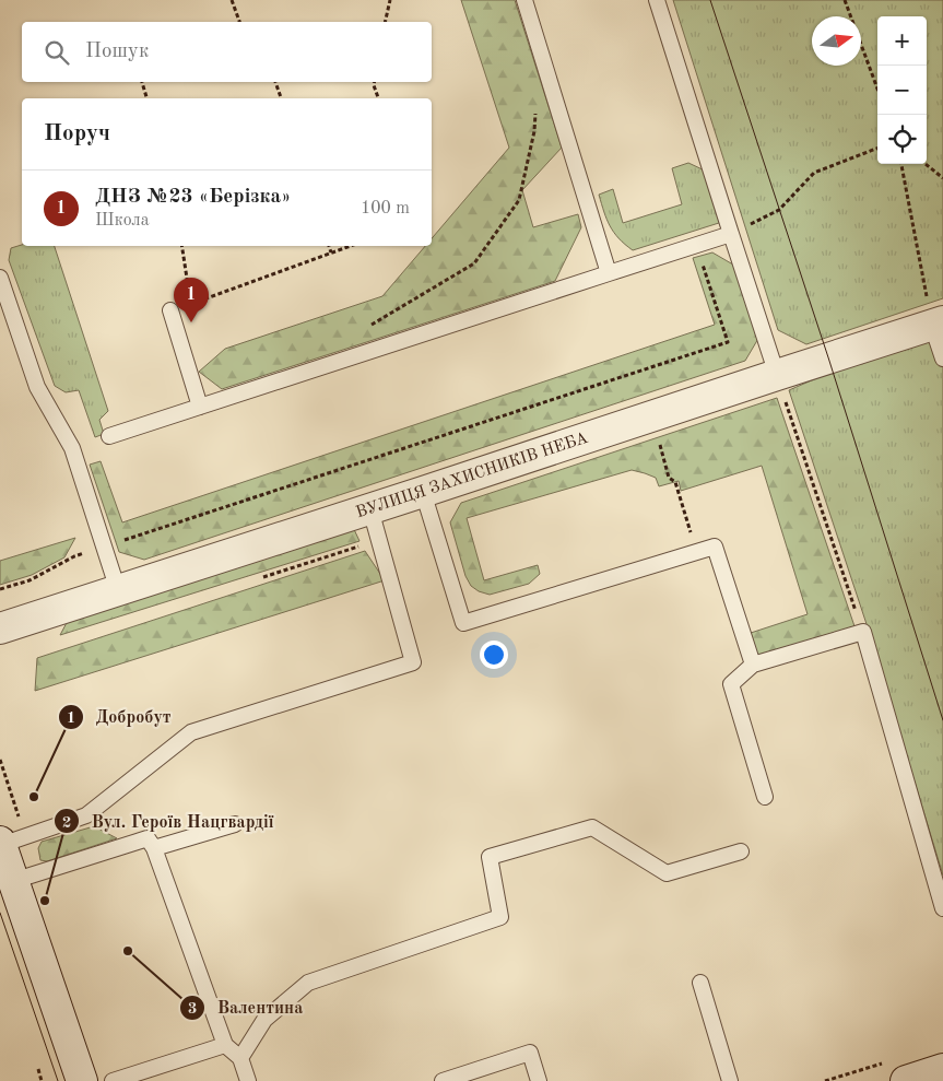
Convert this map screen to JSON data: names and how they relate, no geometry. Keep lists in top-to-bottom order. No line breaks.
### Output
{"streets":{"street":["ВУЛИЦЯ ЗАХИСНИКІВ НЕБА"]},"places":["Добробут","Вул. Героїв Нацгвардії","Валентина"],"north":"right","page":{"map_buttons":["+","−"],"search":"Пошук","heading":"Поруч","list":[{"mark":"1","name":"ДНЗ №23 «Берізка»","note":"Школа","value":"100 m"}],"pins":"1"}}
